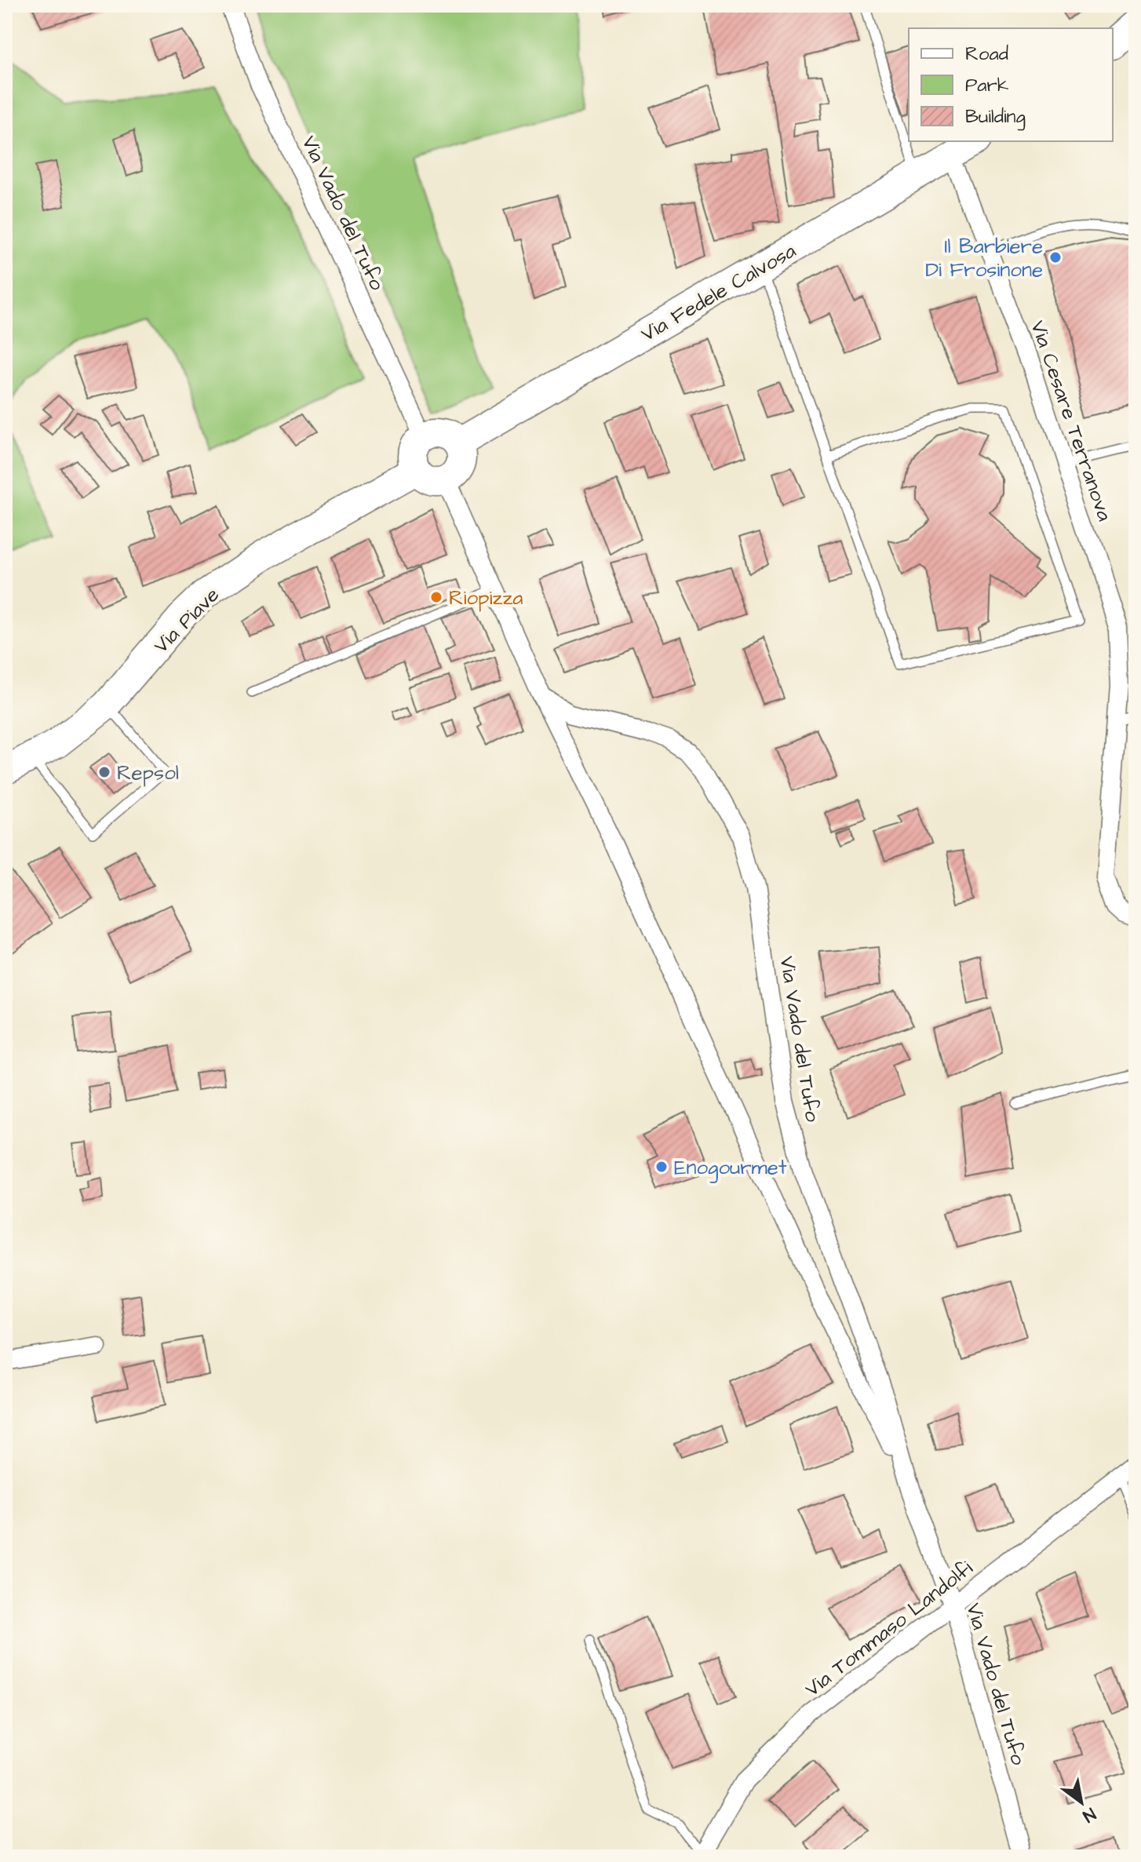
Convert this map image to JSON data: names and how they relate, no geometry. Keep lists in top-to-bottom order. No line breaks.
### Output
{"streets":{"main road":["Via Fedele Calvosa","Via Piave"],"street":["Via Vado del Tufo","Via Cesare Terranova","Via Tommaso Landolfi"]},"crossings":[["Via Vado del Tufo","Via Fedele Calvosa"],["Via Vado del Tufo","Via Piave"],["Via Vado del Tufo","Via Tommaso Landolfi"],["Via Fedele Calvosa","Via Cesare Terranova"],["Via Fedele Calvosa","Via Piave"]],"places":["Il Barbiere Di Frosinone","Riopizza","Repsol","Enogourmet"],"legend":["Road","Park","Building"],"north":"bottom right"}
